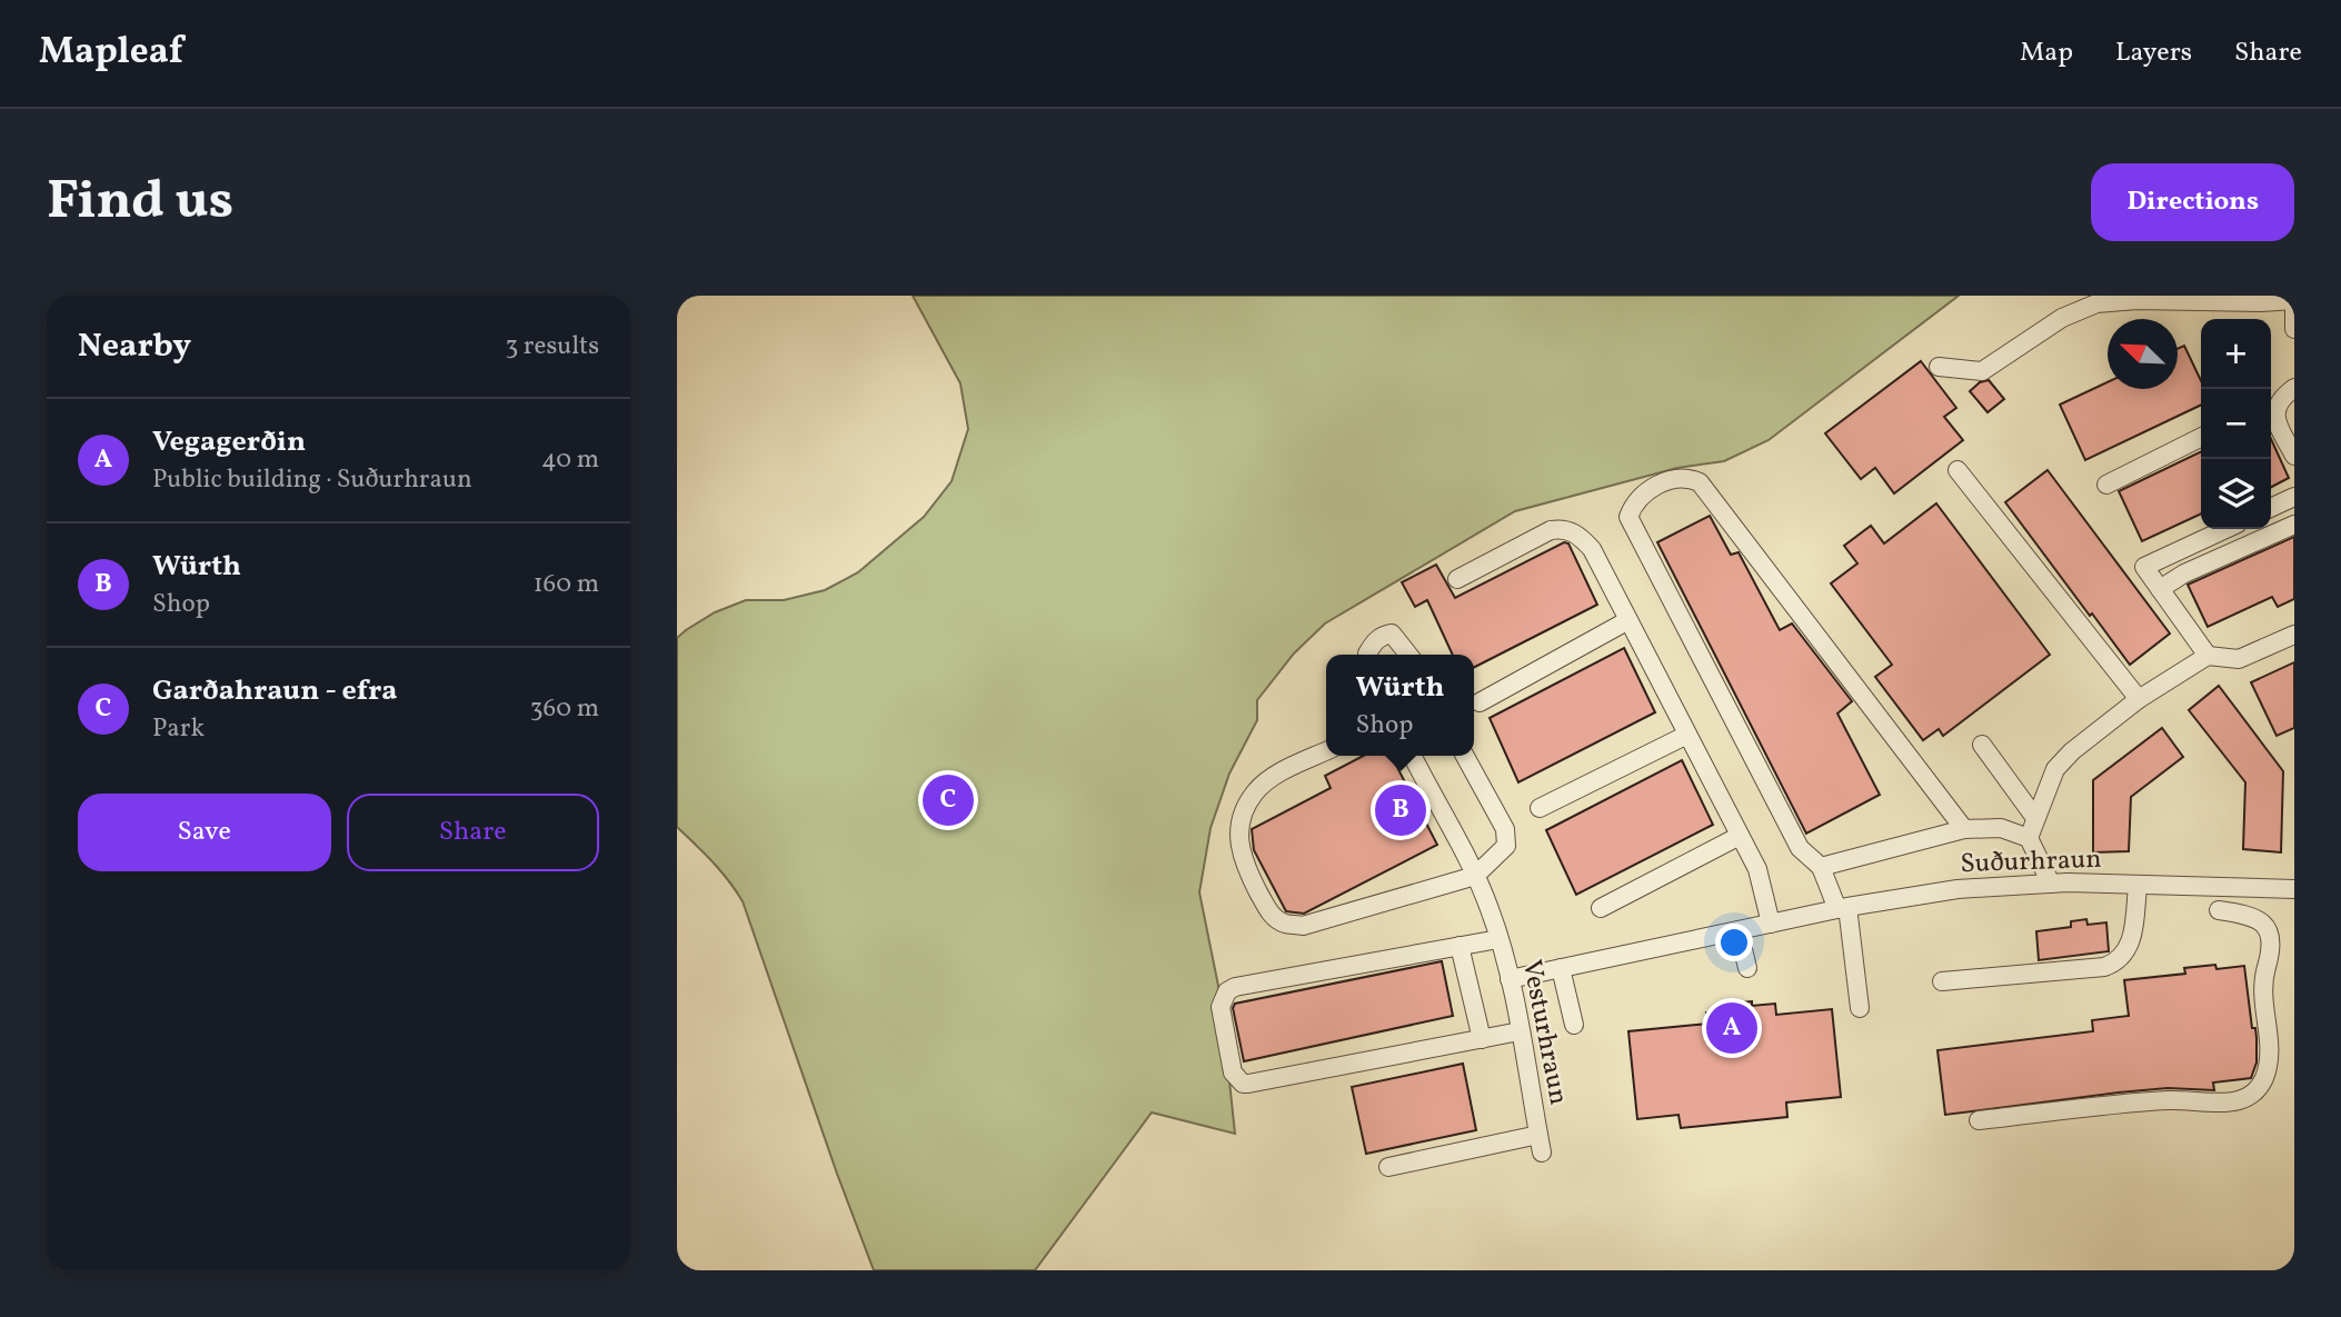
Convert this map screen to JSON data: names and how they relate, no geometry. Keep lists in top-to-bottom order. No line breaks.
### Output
{"streets":{"street":["Suðurhraun","Vesturhraun"]},"crossings":[["Suðurhraun","Vesturhraun"]],"north":"top left","page":{"header":"Mapleaf","nav":["Map","Layers","Share"],"buttons":["Directions",["Save","Share"]],"title":"Find us","heading":["Nearby","3 results"],"map_buttons":["+","−"],"list":[{"mark":"A","name":"Vegagerðin","note":"Public building · Suðurhraun","value":"40 m"},{"mark":"B","name":"Würth","note":"Shop","value":"160 m"},{"mark":"C","name":"Garðahraun - efra","note":"Park","value":"360 m"}],"popup":["Würth","Shop"],"pins":["C","B","A"]}}
